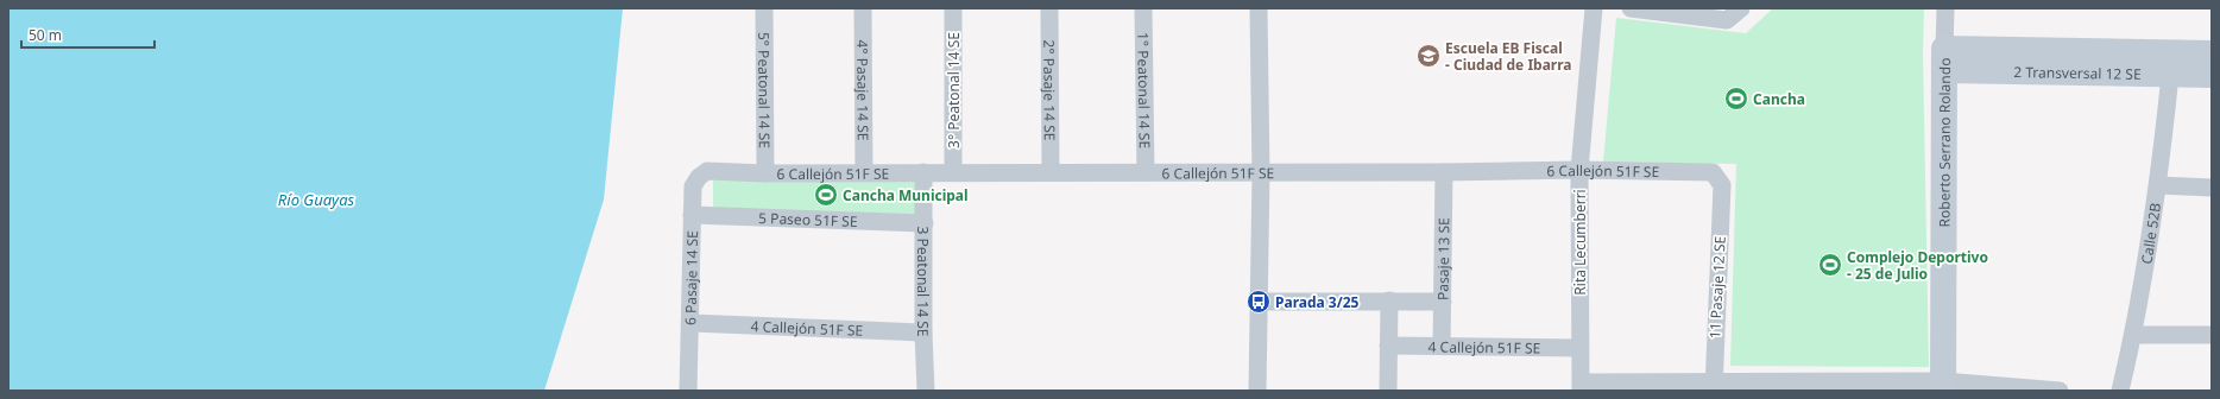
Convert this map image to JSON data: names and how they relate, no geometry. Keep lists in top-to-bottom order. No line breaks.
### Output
{"streets":{"street":["2 Transversal 12 SE","5° Peatonal 14 SE","4° Pasaje 14 SE","3° Peatonal 14 SE","2° Pasaje 14 SE","1° Peatonal 14 SE","Roberto Serrano Rolando","6 Callejón 51F SE","5 Paseo 51F SE","Calle 52B","Rita Lecumberri","Pasaje 13 SE","6 Pasaje 14 SE","3 Peatonal 14 SE","11 Pasaje 12 SE","4 Callejón 51F SE"]},"crossings":[["2 Transversal 12 SE","Roberto Serrano Rolando"],["2 Transversal 12 SE","Calle 52B"],["5° Peatonal 14 SE","6 Callejón 51F SE"],["4° Pasaje 14 SE","6 Callejón 51F SE"],["3° Peatonal 14 SE","6 Callejón 51F SE"],["2° Pasaje 14 SE","6 Callejón 51F SE"],["1° Peatonal 14 SE","6 Callejón 51F SE"],["6 Callejón 51F SE","Rita Lecumberri"],["6 Callejón 51F SE","Pasaje 13 SE"],["6 Callejón 51F SE","6 Pasaje 14 SE"],["6 Callejón 51F SE","3 Peatonal 14 SE"],["6 Callejón 51F SE","11 Pasaje 12 SE"],["5 Paseo 51F SE","6 Pasaje 14 SE"],["5 Paseo 51F SE","3 Peatonal 14 SE"],["Rita Lecumberri","4 Callejón 51F SE"],["Pasaje 13 SE","4 Callejón 51F SE"],["6 Pasaje 14 SE","4 Callejón 51F SE"],["3 Peatonal 14 SE","4 Callejón 51F SE"]],"water":["Río Guayas"],"places":{"school or university":["Escuela EB Fiscal - Ciudad de Ibarra"],"sports":["Cancha","Cancha Municipal","Complejo Deportivo - 25 de Julio"],"bus stop":["Parada 3/25"]},"scale_bar":"50 m"}
